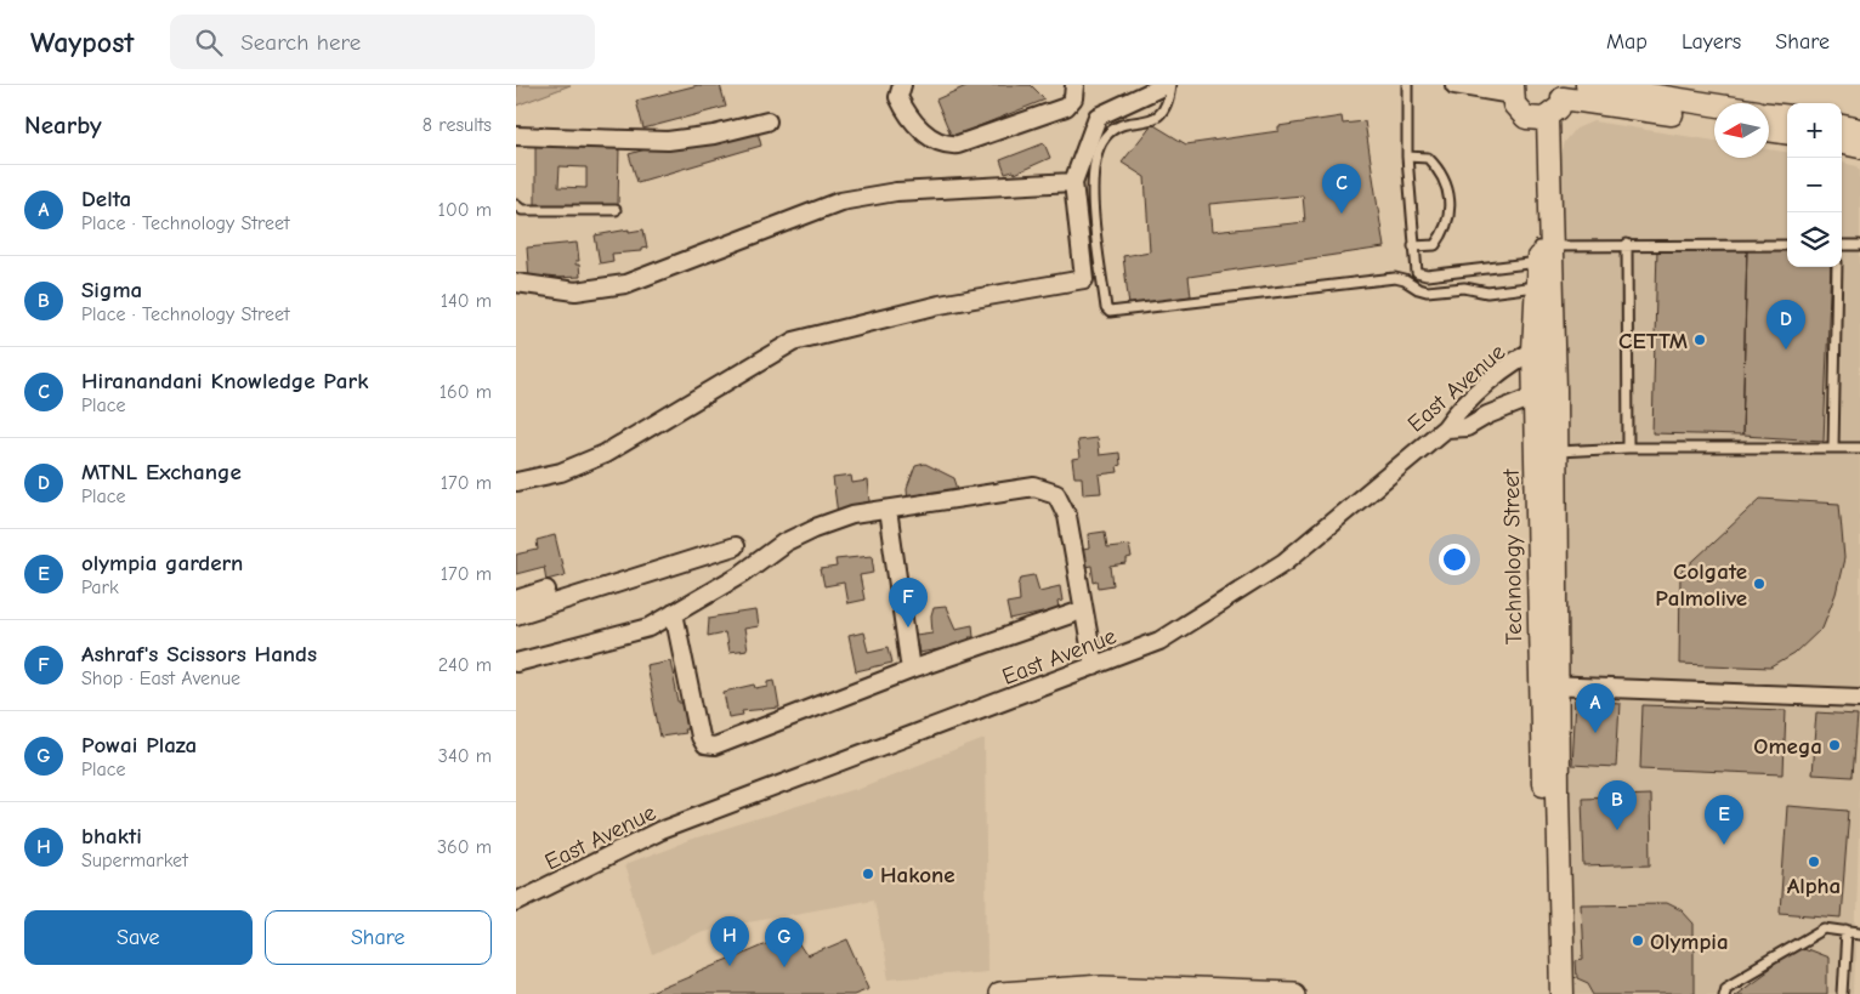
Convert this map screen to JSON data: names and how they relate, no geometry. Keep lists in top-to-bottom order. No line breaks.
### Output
{"streets":{"street":["East Avenue","Technology Street"]},"crossings":[["East Avenue","Technology Street"]],"places":["CETTM","Colgate Palmolive","Omega","Alpha","Hakone","Olympia"],"north":"left","page":{"header":"Waypost","search":"Search here","nav":["Map","Layers","Share"],"heading":["Nearby","8 results"],"map_buttons":["+","−"],"list":[{"mark":"A","name":"Delta","note":"Place · Technology Street","value":"100 m"},{"mark":"B","name":"Sigma","note":"Place · Technology Street","value":"140 m"},{"mark":"C","name":"Hiranandani Knowledge Park","note":"Place","value":"160 m"},{"mark":"D","name":"MTNL Exchange","note":"Place","value":"170 m"},{"mark":"E","name":"olympia gardern","note":"Park","value":"170 m"},{"mark":"F","name":"Ashraf's Scissors Hands","note":"Shop · East Avenue","value":"240 m"},{"mark":"G","name":"Powai Plaza","note":"Place","value":"340 m"},{"mark":"H","name":"bhakti","note":"Supermarket","value":"360 m"}],"pins":["C","D","F","A","B","E","H","G"],"buttons":["Save","Share"]}}
